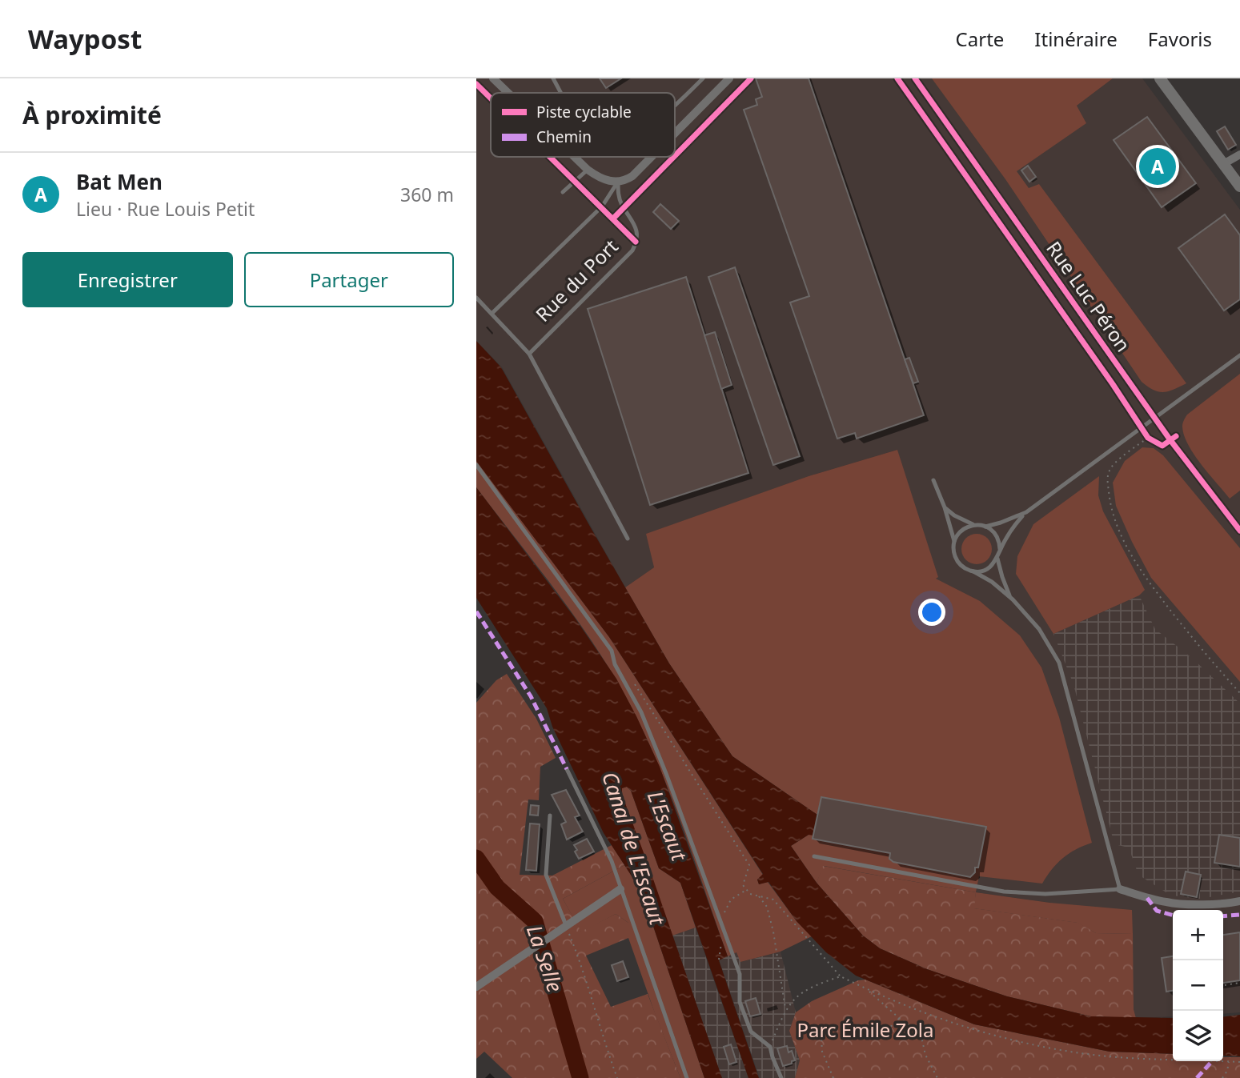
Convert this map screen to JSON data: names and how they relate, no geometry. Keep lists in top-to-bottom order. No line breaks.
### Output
{"streets":{"street":["Rue Luc Péron"],"lane":["Rue du Port"]},"water":["L'Escaut","Canal de L'Escaut","La Selle"],"parks":["Parc Émile Zola"],"legend":["Piste cyclable","Chemin"],"page":{"header":"Waypost","nav":["Carte","Itinéraire","Favoris"],"heading":"À proximité","pins":"A","list":[{"mark":"A","name":"Bat Men","note":"Lieu · Rue Louis Petit","value":"360 m"}],"buttons":["Enregistrer","Partager"],"map_buttons":["+","−"]}}
